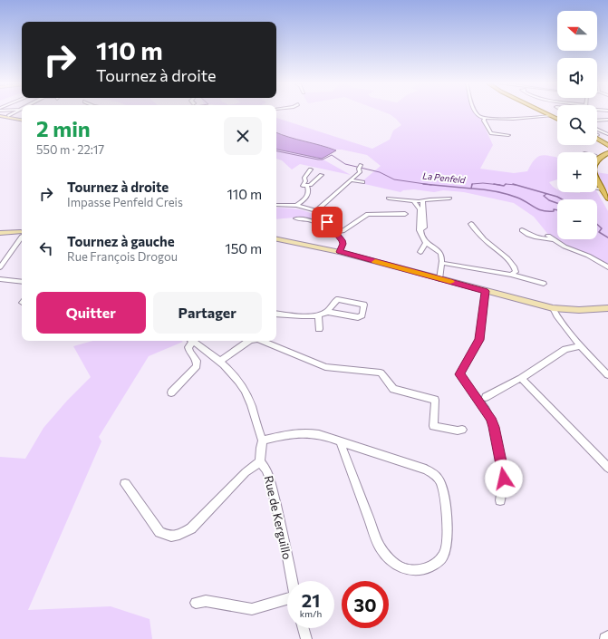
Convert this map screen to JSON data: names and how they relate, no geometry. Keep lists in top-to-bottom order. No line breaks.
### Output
{"streets":{"street":["Rue de Kerguillo"]},"water":["La Penfeld"],"north":"left","page":{"map_buttons":["+","−"],"turn":["110 m","Tournez à droite"],"heading":["2 min","550 m · 22:17"],"list":[{"name":"Tournez à droite","note":"Impasse Penfeld Creis","value":"110 m"},{"name":"Tournez à gauche","note":"Rue François Drogou","value":"150 m"}],"buttons":["Quitter","Partager"],"speed":"21 km/h","limit":"30"}}
